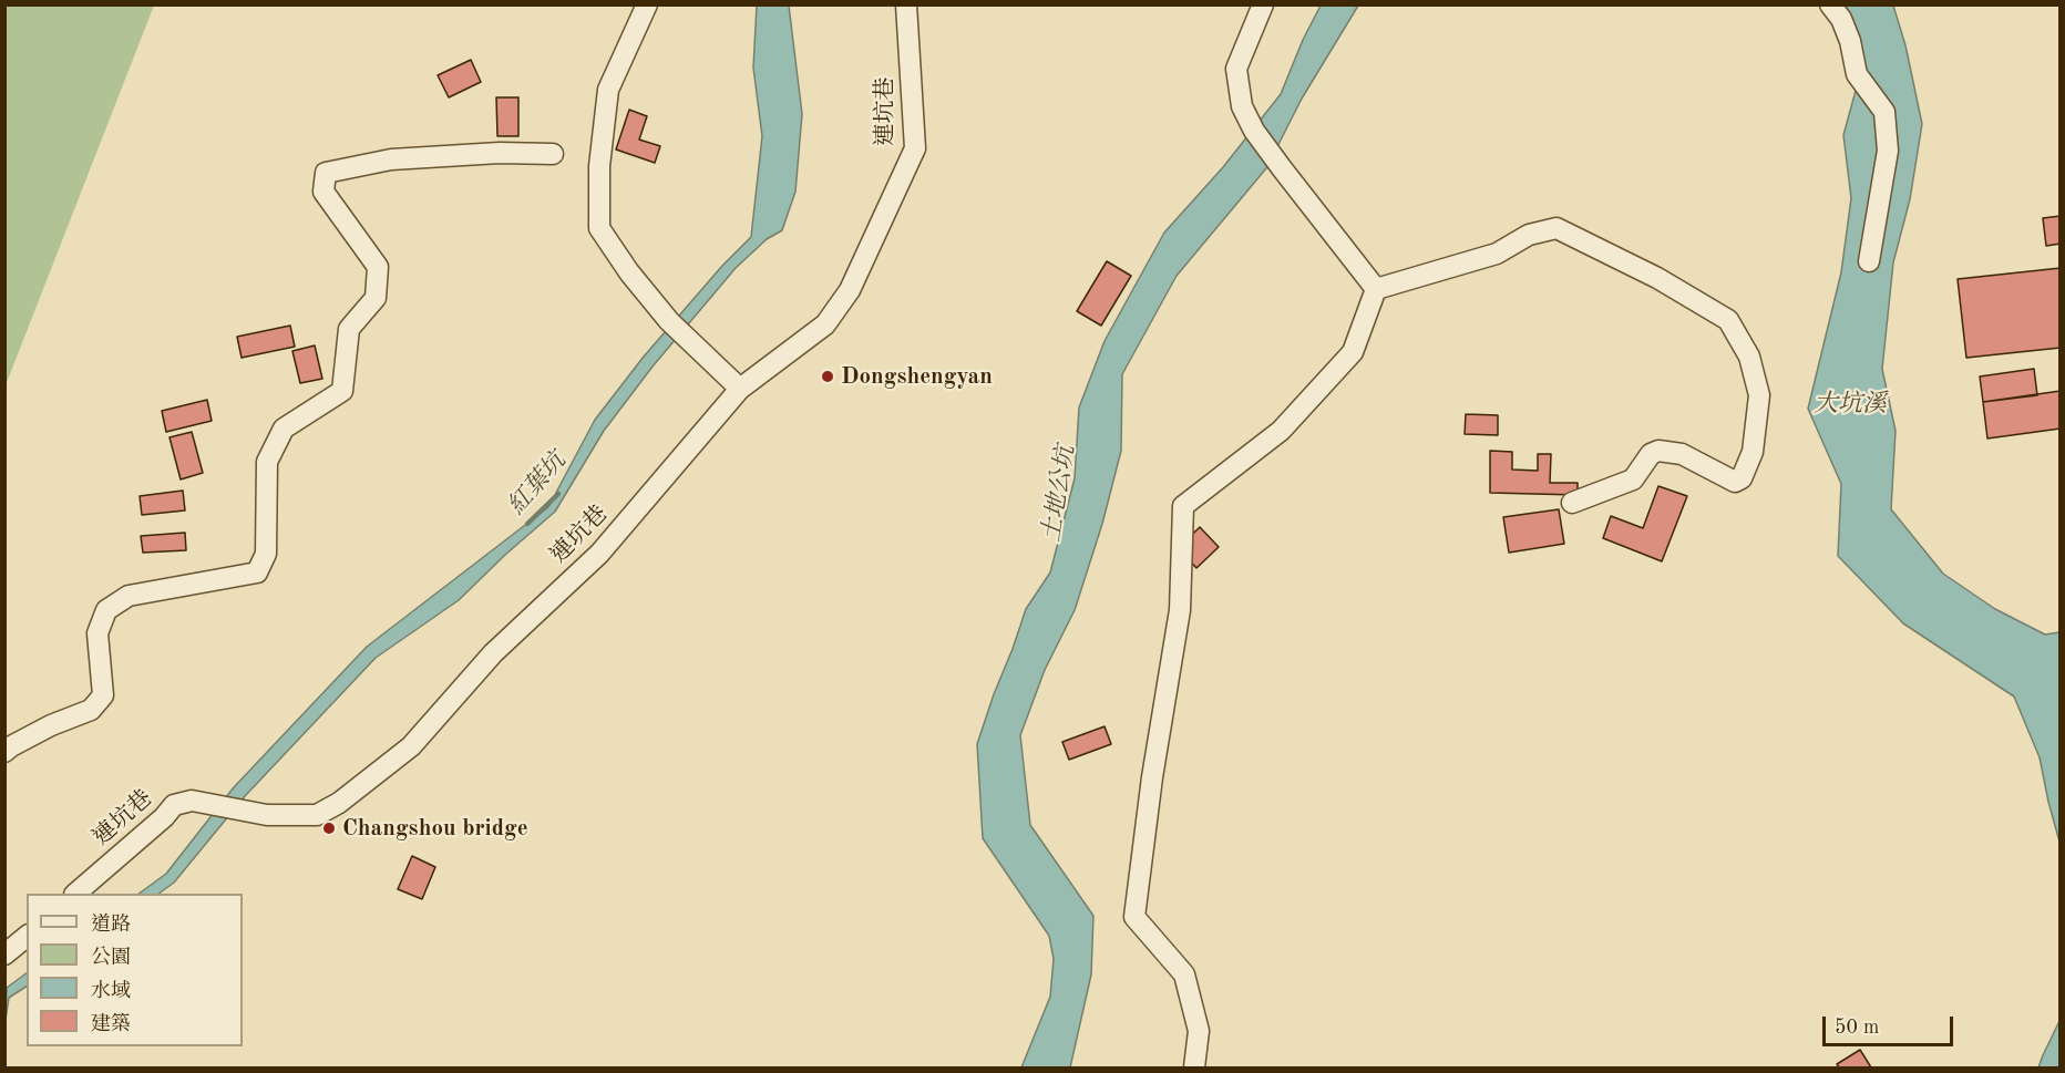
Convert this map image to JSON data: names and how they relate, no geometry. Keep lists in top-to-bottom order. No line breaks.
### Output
{"streets":{"street":["連坑巷"]},"water":["大坑溪","紅葉坑","土地公坑"],"places":["Dongshengyan","Changshou bridge"],"legend":["道路","公園","水域","建築"],"scale_bar":"50 m"}
